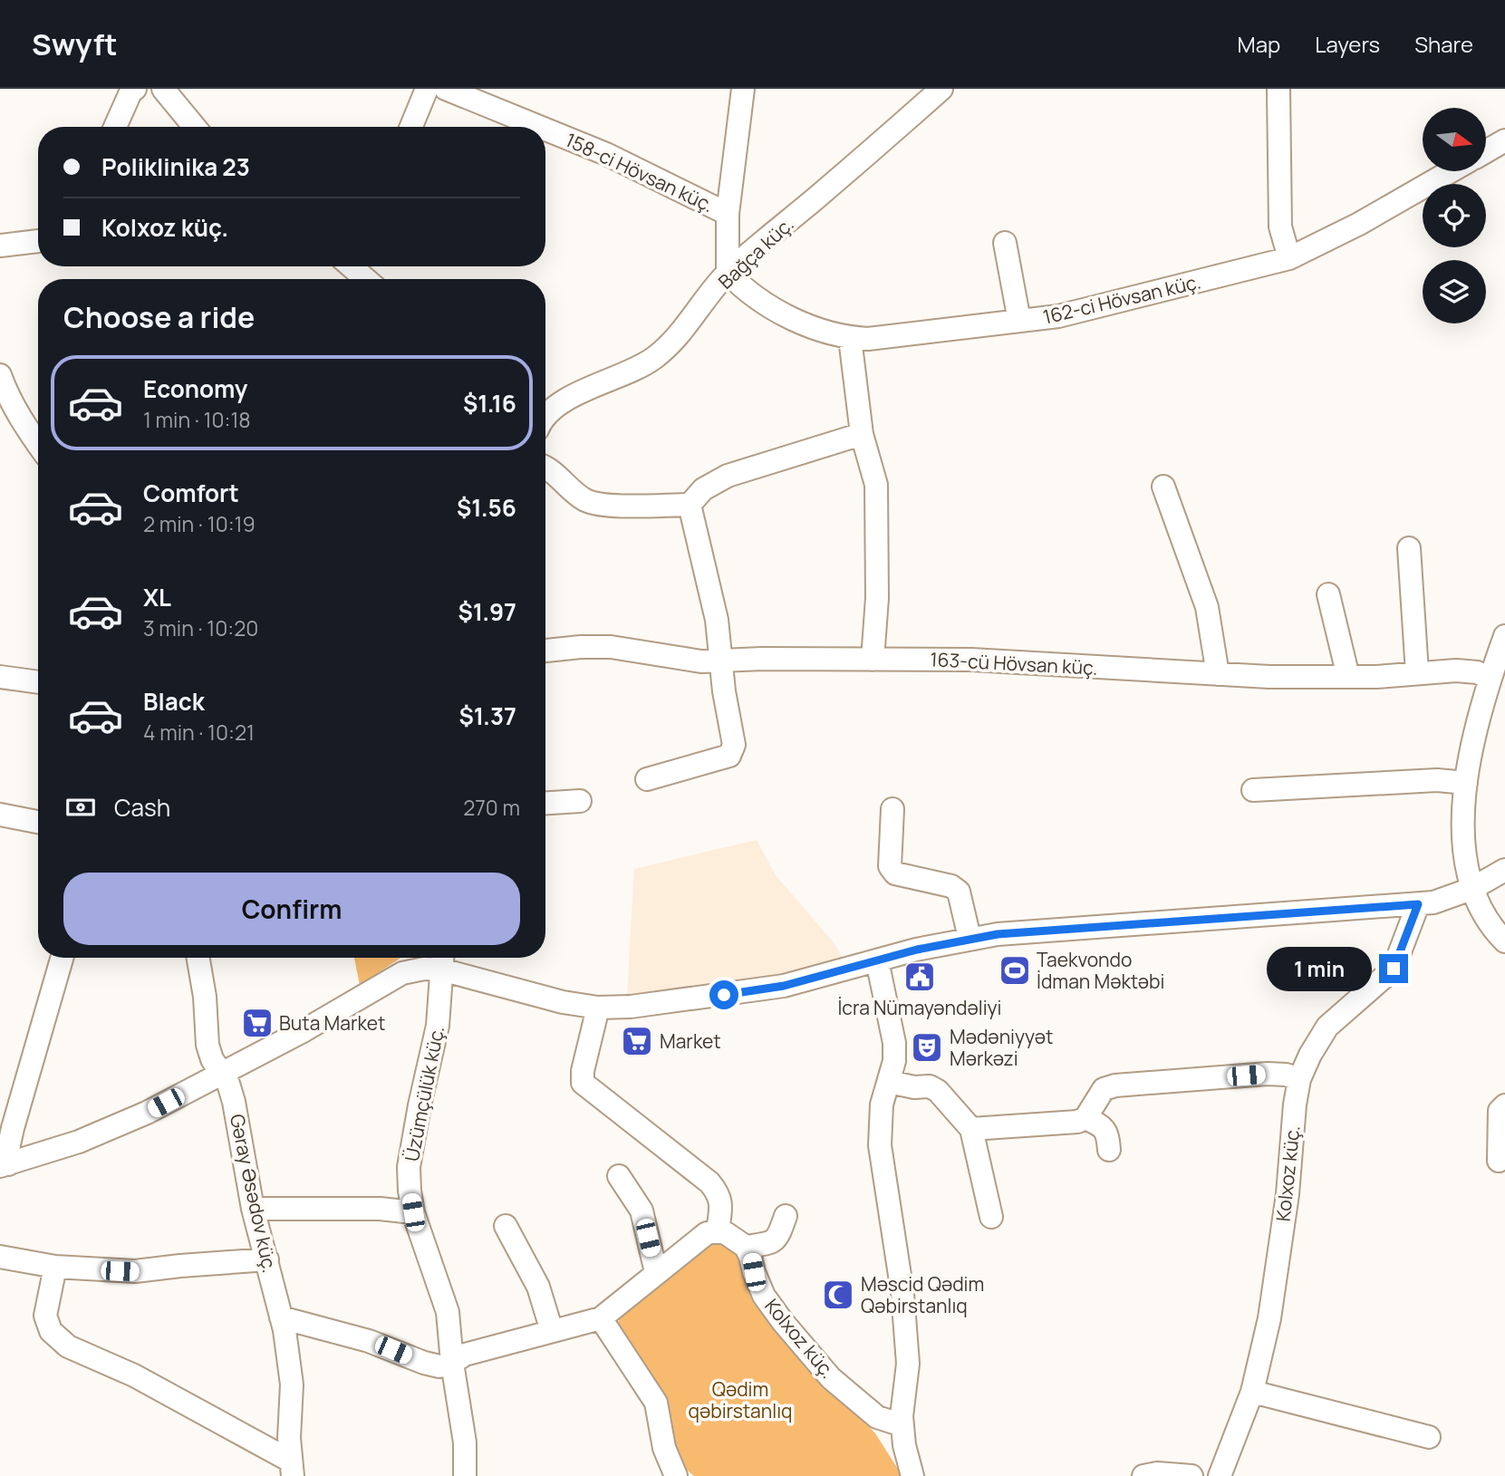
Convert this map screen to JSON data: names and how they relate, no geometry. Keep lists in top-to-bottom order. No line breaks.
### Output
{"streets":{"street":["158-ci Hövsan küç.","Bağça küç.","162-ci Hövsan küç.","163-cü Hövsan küç.","Üzümçülük küç.","Kolxoz küç.","Gəray Əsədov küç."]},"crossings":[["Bağça küç.","162-ci Hövsan küç."]],"parks":["Qədim qəbirstanlıq"],"places":{"sports":["Taekvondo İdman Məktəbi"],"public building":["İcra Nümayəndəliyi"],"supermarket":["Buta Market","Market"],"theatre":["Mədəniyyət Mərkəzi"],"mosque":["Məscid Qədim Qəbirstanlıq"]},"north":"right","page":{"header":"Swyft","nav":["Map","Layers","Share"],"banner":["Poliklinika 23","Kolxoz küç."],"heading":"Choose a ride","list":[{"name":"Economy","note":"1 min · 10:18","value":"$1.16"},{"name":"Comfort","note":"2 min · 10:19","value":"$1.56"},{"name":"XL","note":"3 min · 10:20","value":"$1.97"},{"name":"Black","note":"4 min · 10:21","value":"$1.37"}],"pay":["Cash","270 m"],"buttons":"Confirm","bubble":"1 min"}}
